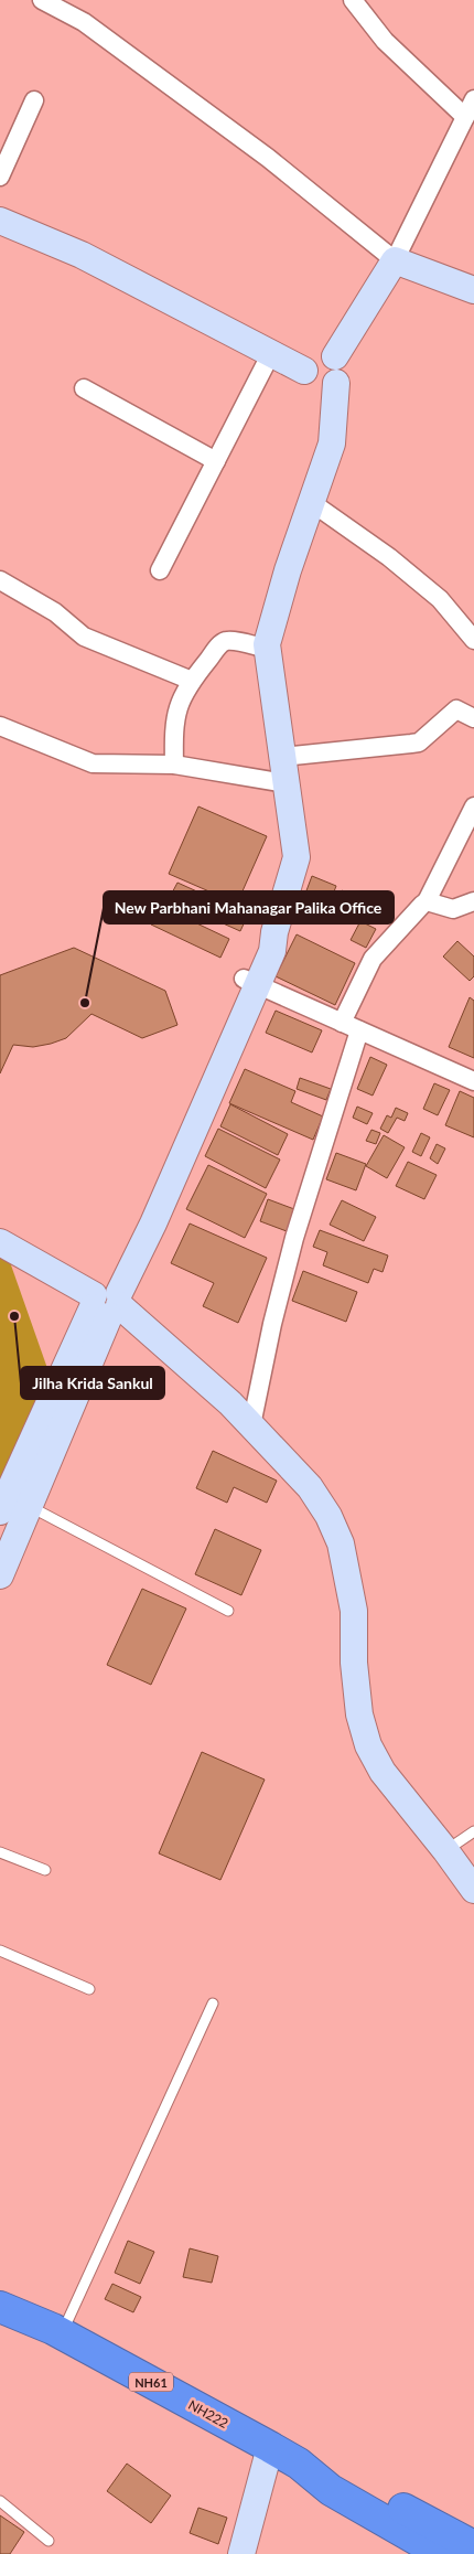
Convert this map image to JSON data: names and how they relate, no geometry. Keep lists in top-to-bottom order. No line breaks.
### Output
{"streets":{"highway":["NH61","NH222"]},"places":["New Parbhani Mahanagar Palika Office","Jilha Krida Sankul"]}
